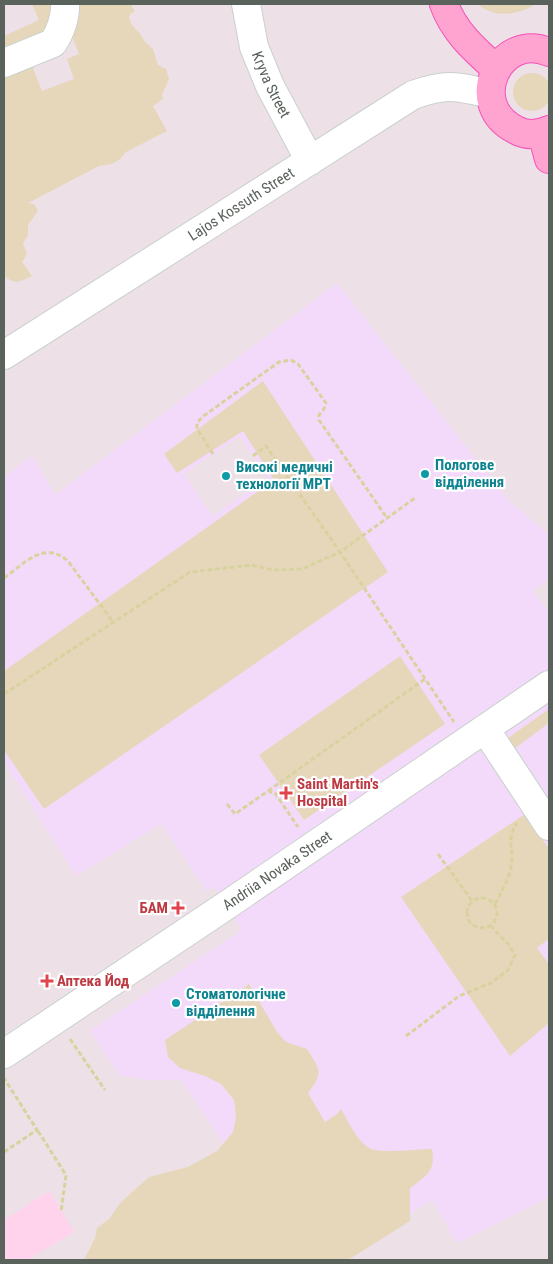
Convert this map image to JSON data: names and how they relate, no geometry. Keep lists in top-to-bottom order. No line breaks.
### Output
{"streets":{"street":["Kryva Street","Lajos Kossuth Street","Andriia Novaka Street"]},"crossings":[["Kryva Street","Lajos Kossuth Street"]],"places":{"other":["Пологове відділення","Високі медичні технології МРТ","Стоматологічне відділення"],"health":["Saint Martin's Hospital","БАМ","Аптека Йод"]}}
